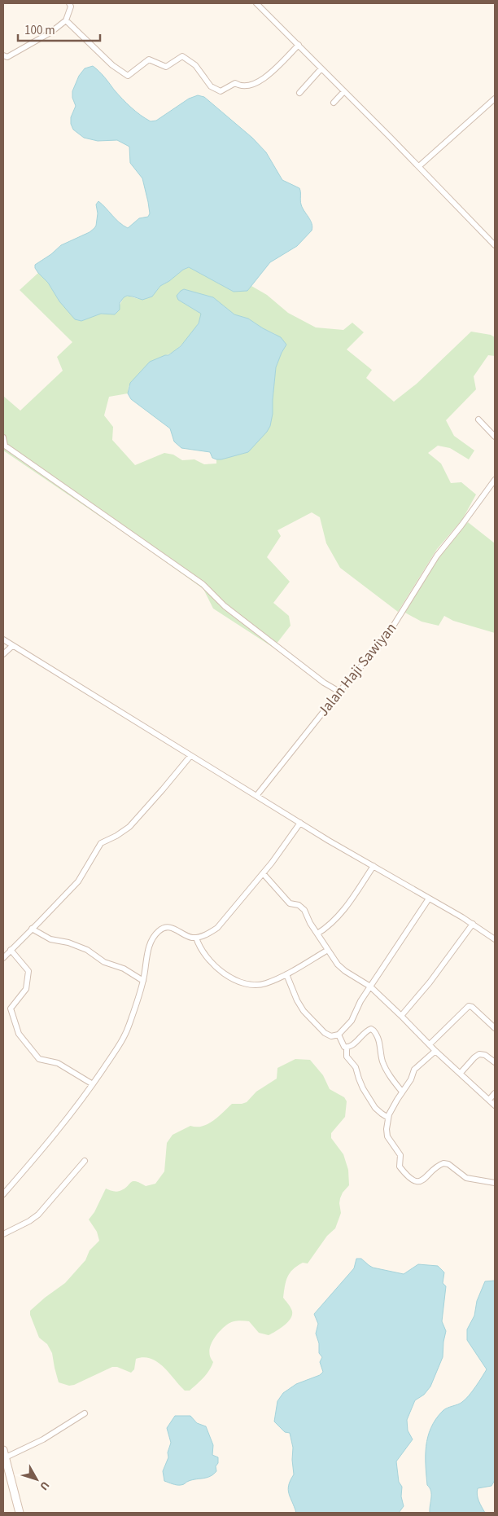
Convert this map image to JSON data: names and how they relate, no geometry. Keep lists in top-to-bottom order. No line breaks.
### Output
{"streets":{"street":["Jalan Haji Sawiyan"]},"scale_bar":"100 m","north":"bottom right"}
